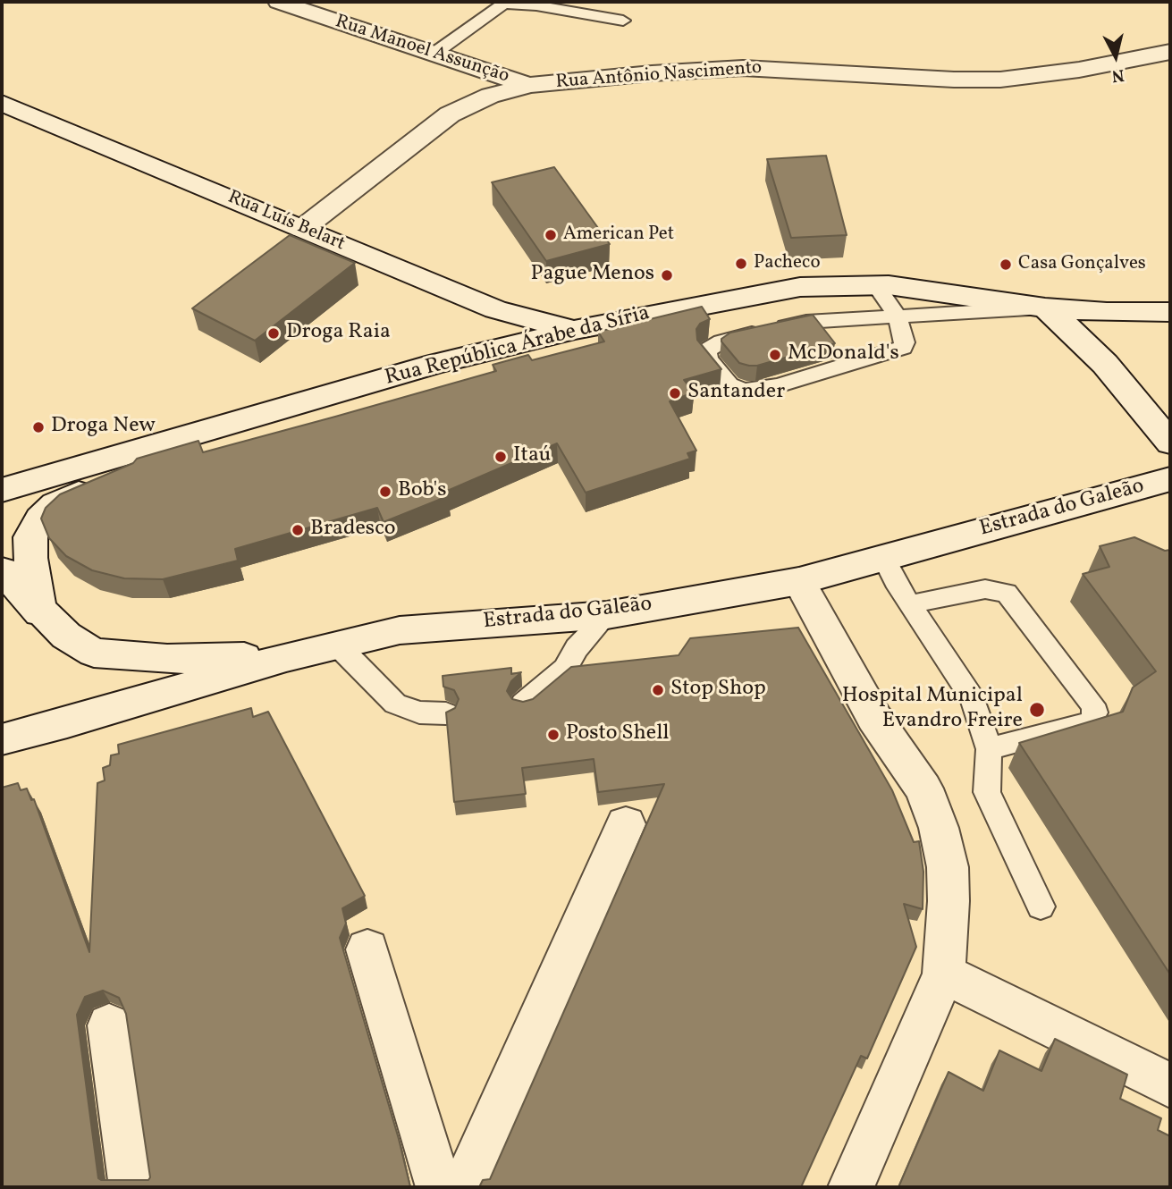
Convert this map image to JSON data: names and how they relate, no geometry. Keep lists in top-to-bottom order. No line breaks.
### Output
{"streets":{"street":["Rua Manoel Assunção","Rua Antônio Nascimento","Rua Luís Belart","Rua República Árabe da Síria","Estrada do Galeão"]},"crossings":[["Rua Manoel Assunção","Rua Antônio Nascimento"],["Rua Antônio Nascimento","Rua Luís Belart"],["Rua Luís Belart","Rua República Árabe da Síria"]],"places":["American Pet","Pacheco","Casa Gonçalves","Pague Menos","Droga Raia","McDonald's","Santander","Droga New","Itaú","Bob's","Bradesco","Stop Shop","Hospital Municipal Evandro Freire","Posto Shell"],"north":"bottom"}
